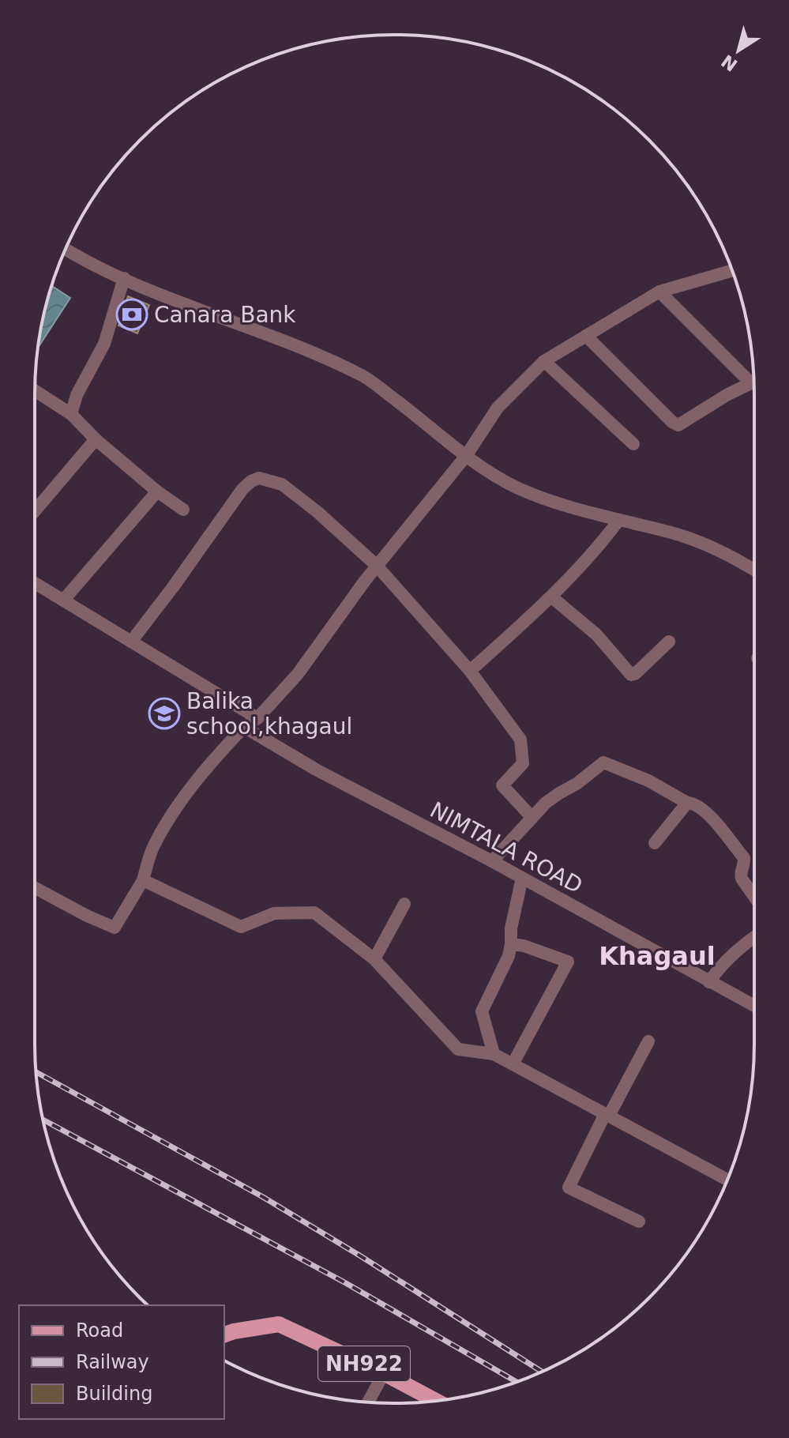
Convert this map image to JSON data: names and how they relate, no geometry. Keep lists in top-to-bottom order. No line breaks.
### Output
{"streets":{"main road":["NH922"],"street":["NIMTALA ROAD"]},"districts":["Khagaul"],"places":{"bank":["Canara Bank"],"school or university":["Balika school,khagaul"]},"legend":["Road","Railway","Building"],"north":"bottom left"}
